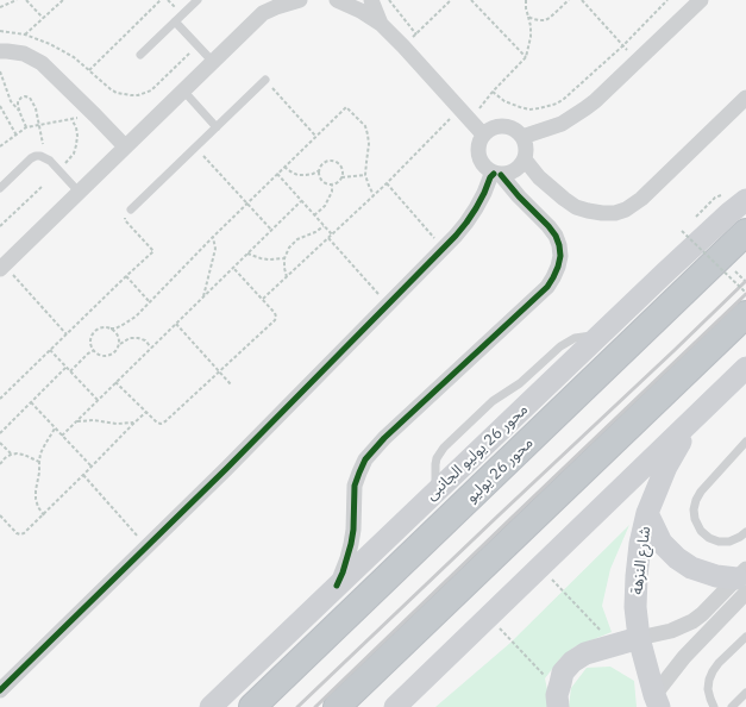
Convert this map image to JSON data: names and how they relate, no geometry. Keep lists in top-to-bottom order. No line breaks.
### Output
{"streets":{"highway":["محور 26 يوليو"],"main road":["محور 26 يوليو الجانبى","شارع النزهة"]}}
